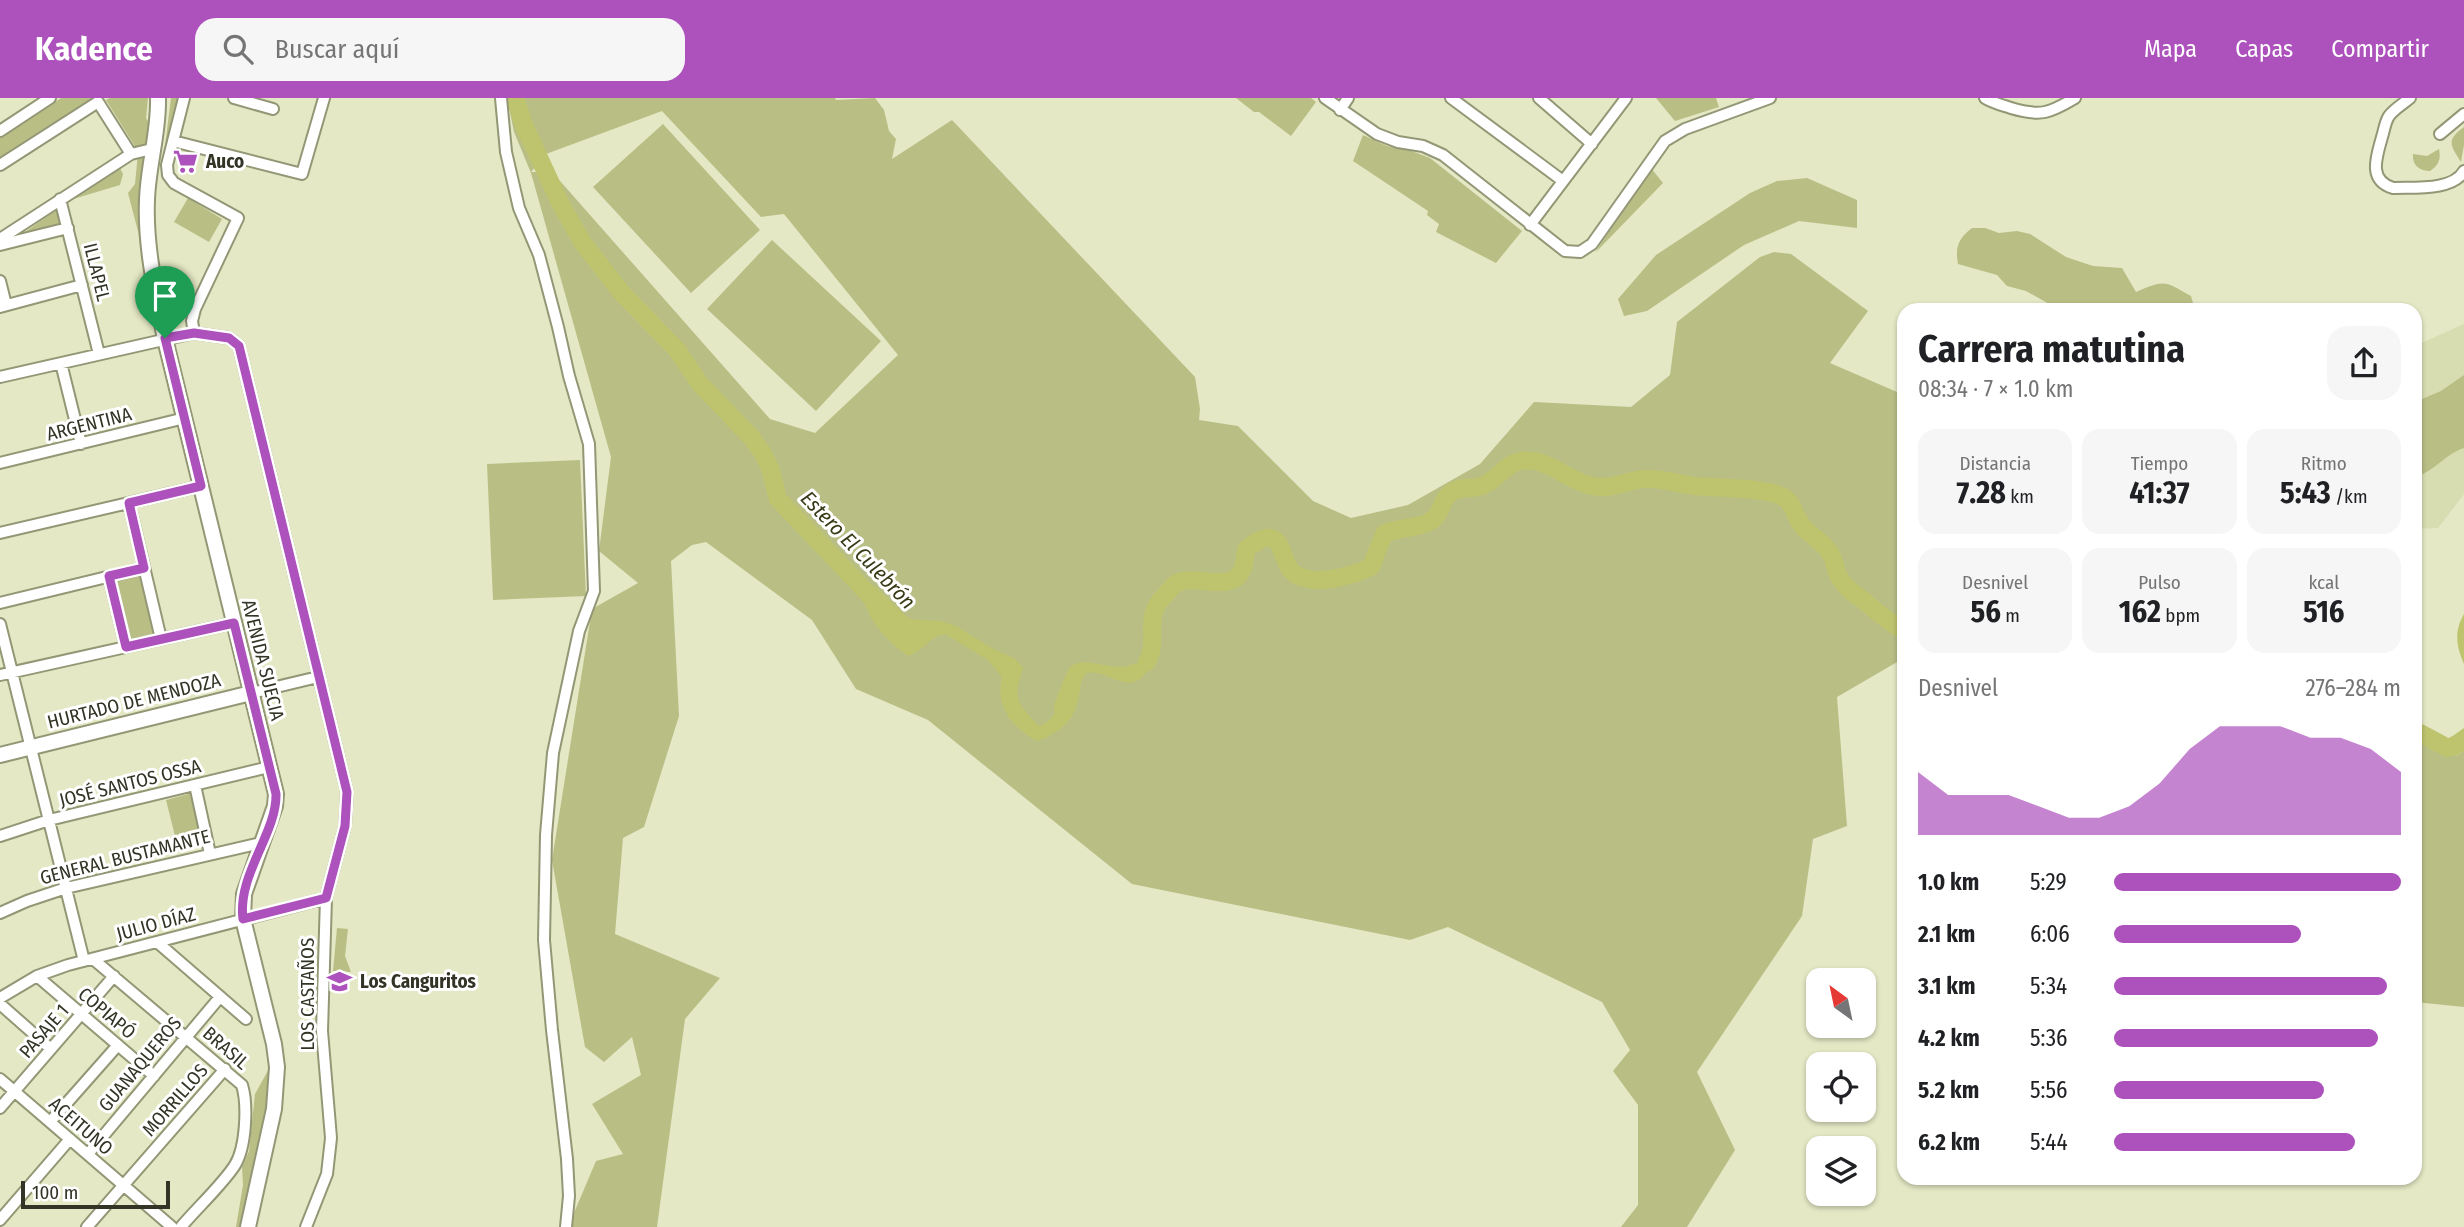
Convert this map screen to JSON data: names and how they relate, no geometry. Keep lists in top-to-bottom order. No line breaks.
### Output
{"streets":{"main road":["AVENIDA SUECIA","HURTADO DE MENDOZA"],"street":["ILLAPEL","ARGENTINA","JOSÉ SANTOS OSSA","GENERAL BUSTAMANTE","JULIO DÍAZ","LOS CASTAÑOS","COPIAPÓ","PASAJE 1","BRASIL","GUANAQUEROS","MORRILLOS","ACEITUNO"]},"crossings":[["ILLAPEL","LOS CASTAÑOS"],["ARGENTINA","AVENIDA SUECIA"],["AVENIDA SUECIA","HURTADO DE MENDOZA"],["AVENIDA SUECIA","JOSÉ SANTOS OSSA"],["AVENIDA SUECIA","GENERAL BUSTAMANTE"],["AVENIDA SUECIA","JULIO DÍAZ"],["AVENIDA SUECIA","LOS CASTAÑOS"],["HURTADO DE MENDOZA","LOS CASTAÑOS"],["JULIO DÍAZ","LOS CASTAÑOS"],["JULIO DÍAZ","COPIAPÓ"],["JULIO DÍAZ","BRASIL"],["COPIAPÓ","PASAJE 1"],["COPIAPÓ","GUANAQUEROS"],["PASAJE 1","BRASIL"],["PASAJE 1","ACEITUNO"],["BRASIL","GUANAQUEROS"],["BRASIL","MORRILLOS"],["GUANAQUEROS","ACEITUNO"],["MORRILLOS","ACEITUNO"]],"water":["Estero El Culebrón"],"places":{"supermarket":["Auco"],"school or university":["Los Canguritos"]},"scale_bar":"100 m","north":"top left","page":{"header":"Kadence","search":"Buscar aquí","nav":["Mapa","Capas","Compartir"],"heading":["Carrera matutina","08:34 · 7 × 1.0 km"],"stats":[["Distancia","7.28 km"],["Tiempo","41:37"],["Ritmo","5:43 /km"],["Desnivel","56 m"],["Pulso","162 bpm"],["kcal","516"]],"chart":["Desnivel","276–284 m"],"list":[{"name":"1.0 km","note":"5:29"},{"name":"2.1 km","note":"6:06"},{"name":"3.1 km","note":"5:34"},{"name":"4.2 km","note":"5:36"},{"name":"5.2 km","note":"5:56"},{"name":"6.2 km","note":"5:44"}],"scale":"100 m"}}
